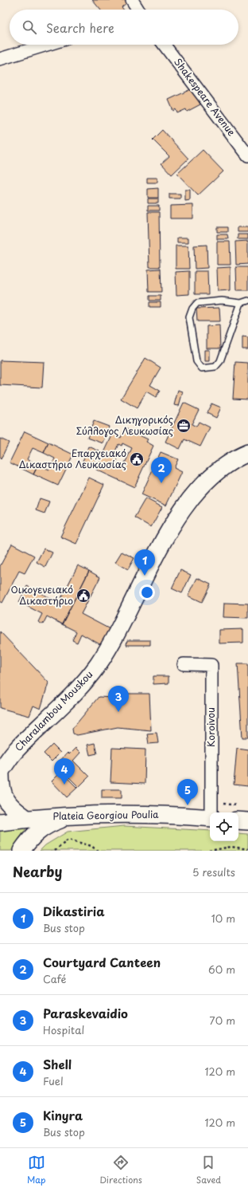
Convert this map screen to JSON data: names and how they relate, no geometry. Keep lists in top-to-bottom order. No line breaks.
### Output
{"streets":{"street":["Shakespeare Avenue","Charalambou Mouskou","Koroivou","Plateia Georgiou Poulia"]},"crossings":[["Charalambou Mouskou","Plateia Georgiou Poulia"]],"places":{"office":["Δικηγορικός Σύλλογος Λευκωσίας"],"public building":["Επαρχειακό Δικαστήριο Λευκωσίας","Οικογενειακό Δικαστήριο"]},"page":{"search":"Search here","pins":["2","1","3","4","5"],"heading":["Nearby","5 results"],"list":[{"mark":"1","name":"Dikastiria","note":"Bus stop","value":"10 m"},{"mark":"2","name":"Courtyard Canteen","note":"Café","value":"60 m"},{"mark":"3","name":"Paraskevaidio","note":"Hospital","value":"70 m"},{"mark":"4","name":"Shell","note":"Fuel","value":"120 m"},{"mark":"5","name":"Kinyra","note":"Bus stop","value":"120 m"}],"nav":["Map","Directions","Saved"]}}
